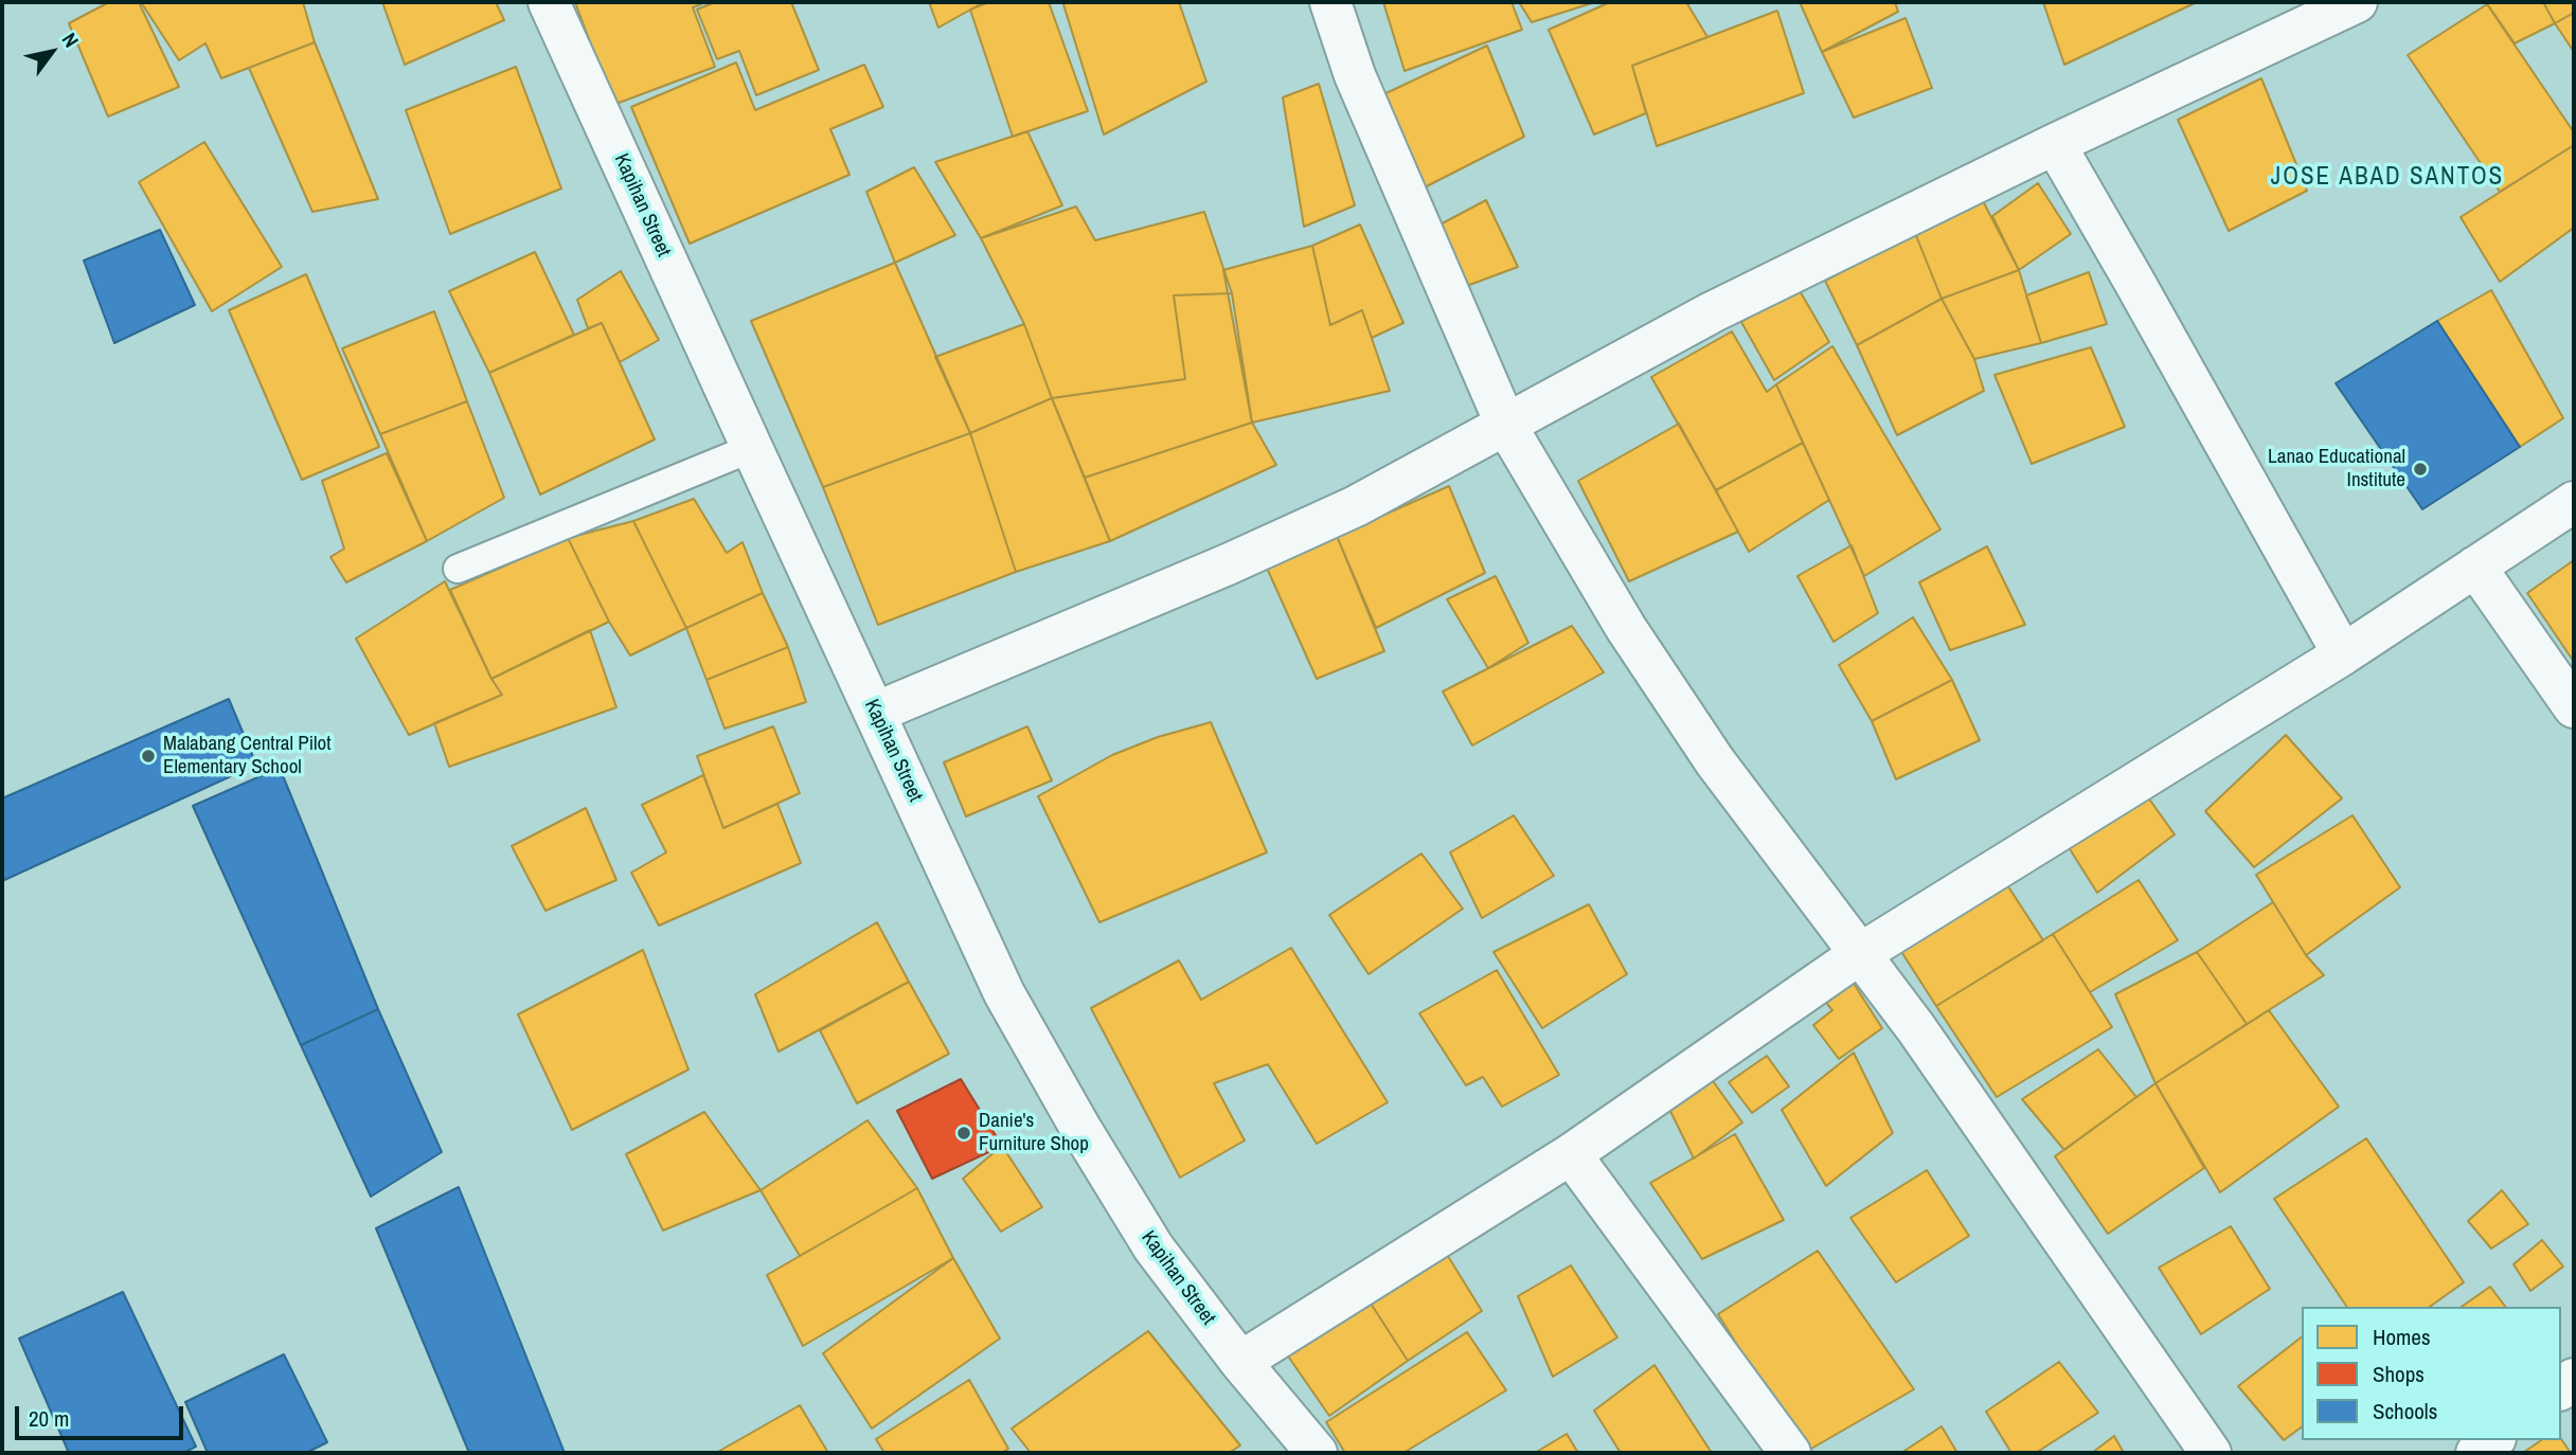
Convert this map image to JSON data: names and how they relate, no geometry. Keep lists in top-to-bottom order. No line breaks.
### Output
{"streets":{"street":["Kapihan Street"]},"districts":["JOSE ABAD SANTOS"],"places":["Lanao Educational Institute","Malabang Central Pilot Elementary School","Danie's Furniture Shop"],"legend":["Homes","Shops","Schools"],"scale_bar":"20 m","north":"top right"}
